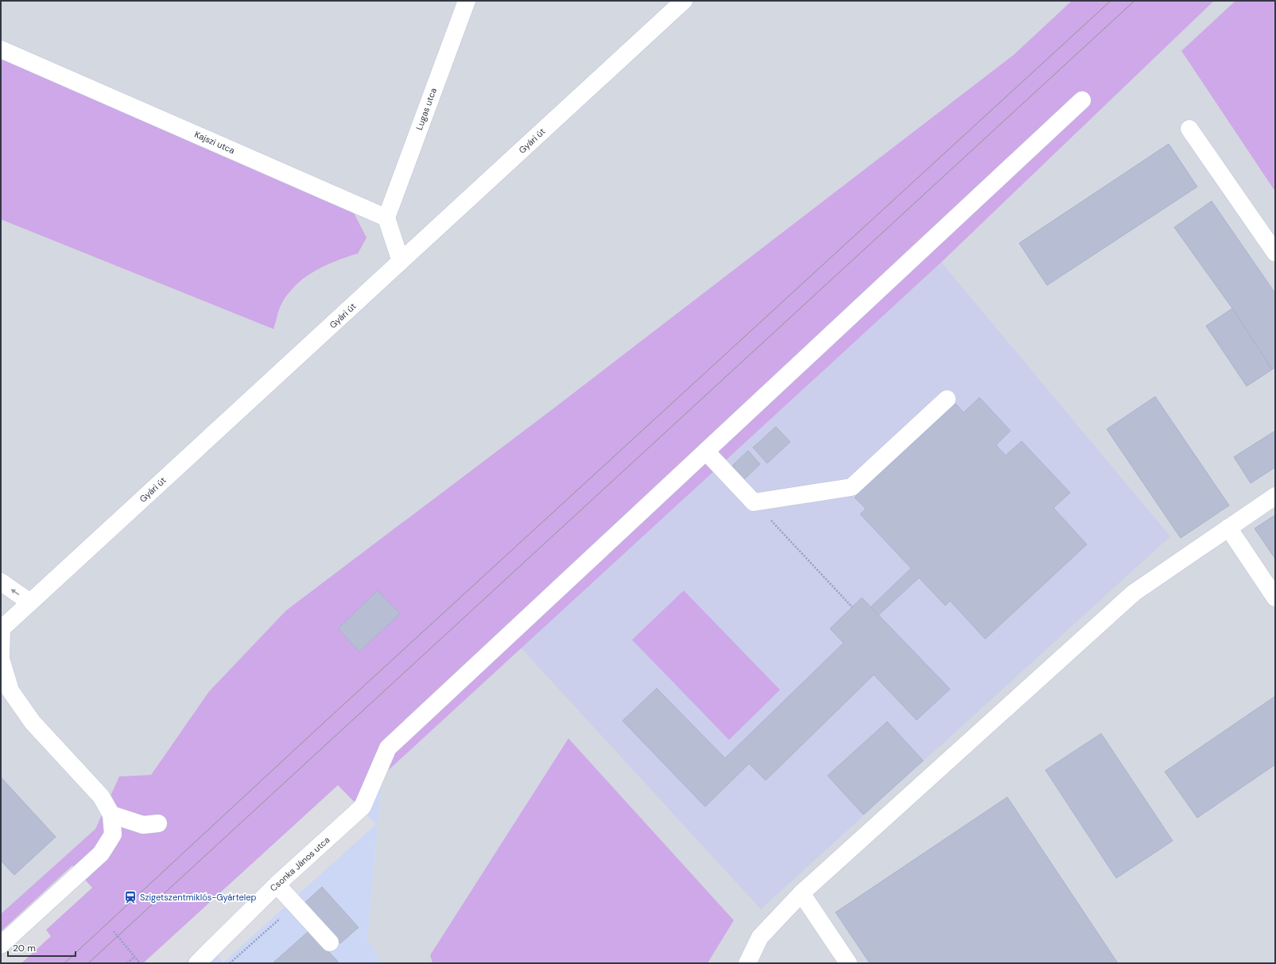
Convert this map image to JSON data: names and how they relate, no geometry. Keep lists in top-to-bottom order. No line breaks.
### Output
{"streets":{"street":["Lugas utca","Gyári út","Kajszi utca","Csonka János utca"]},"crossings":[["Lugas utca","Kajszi utca"]],"places":{"station":["Szigetszentmiklós-Gyártelep"]},"scale_bar":"20 m"}
